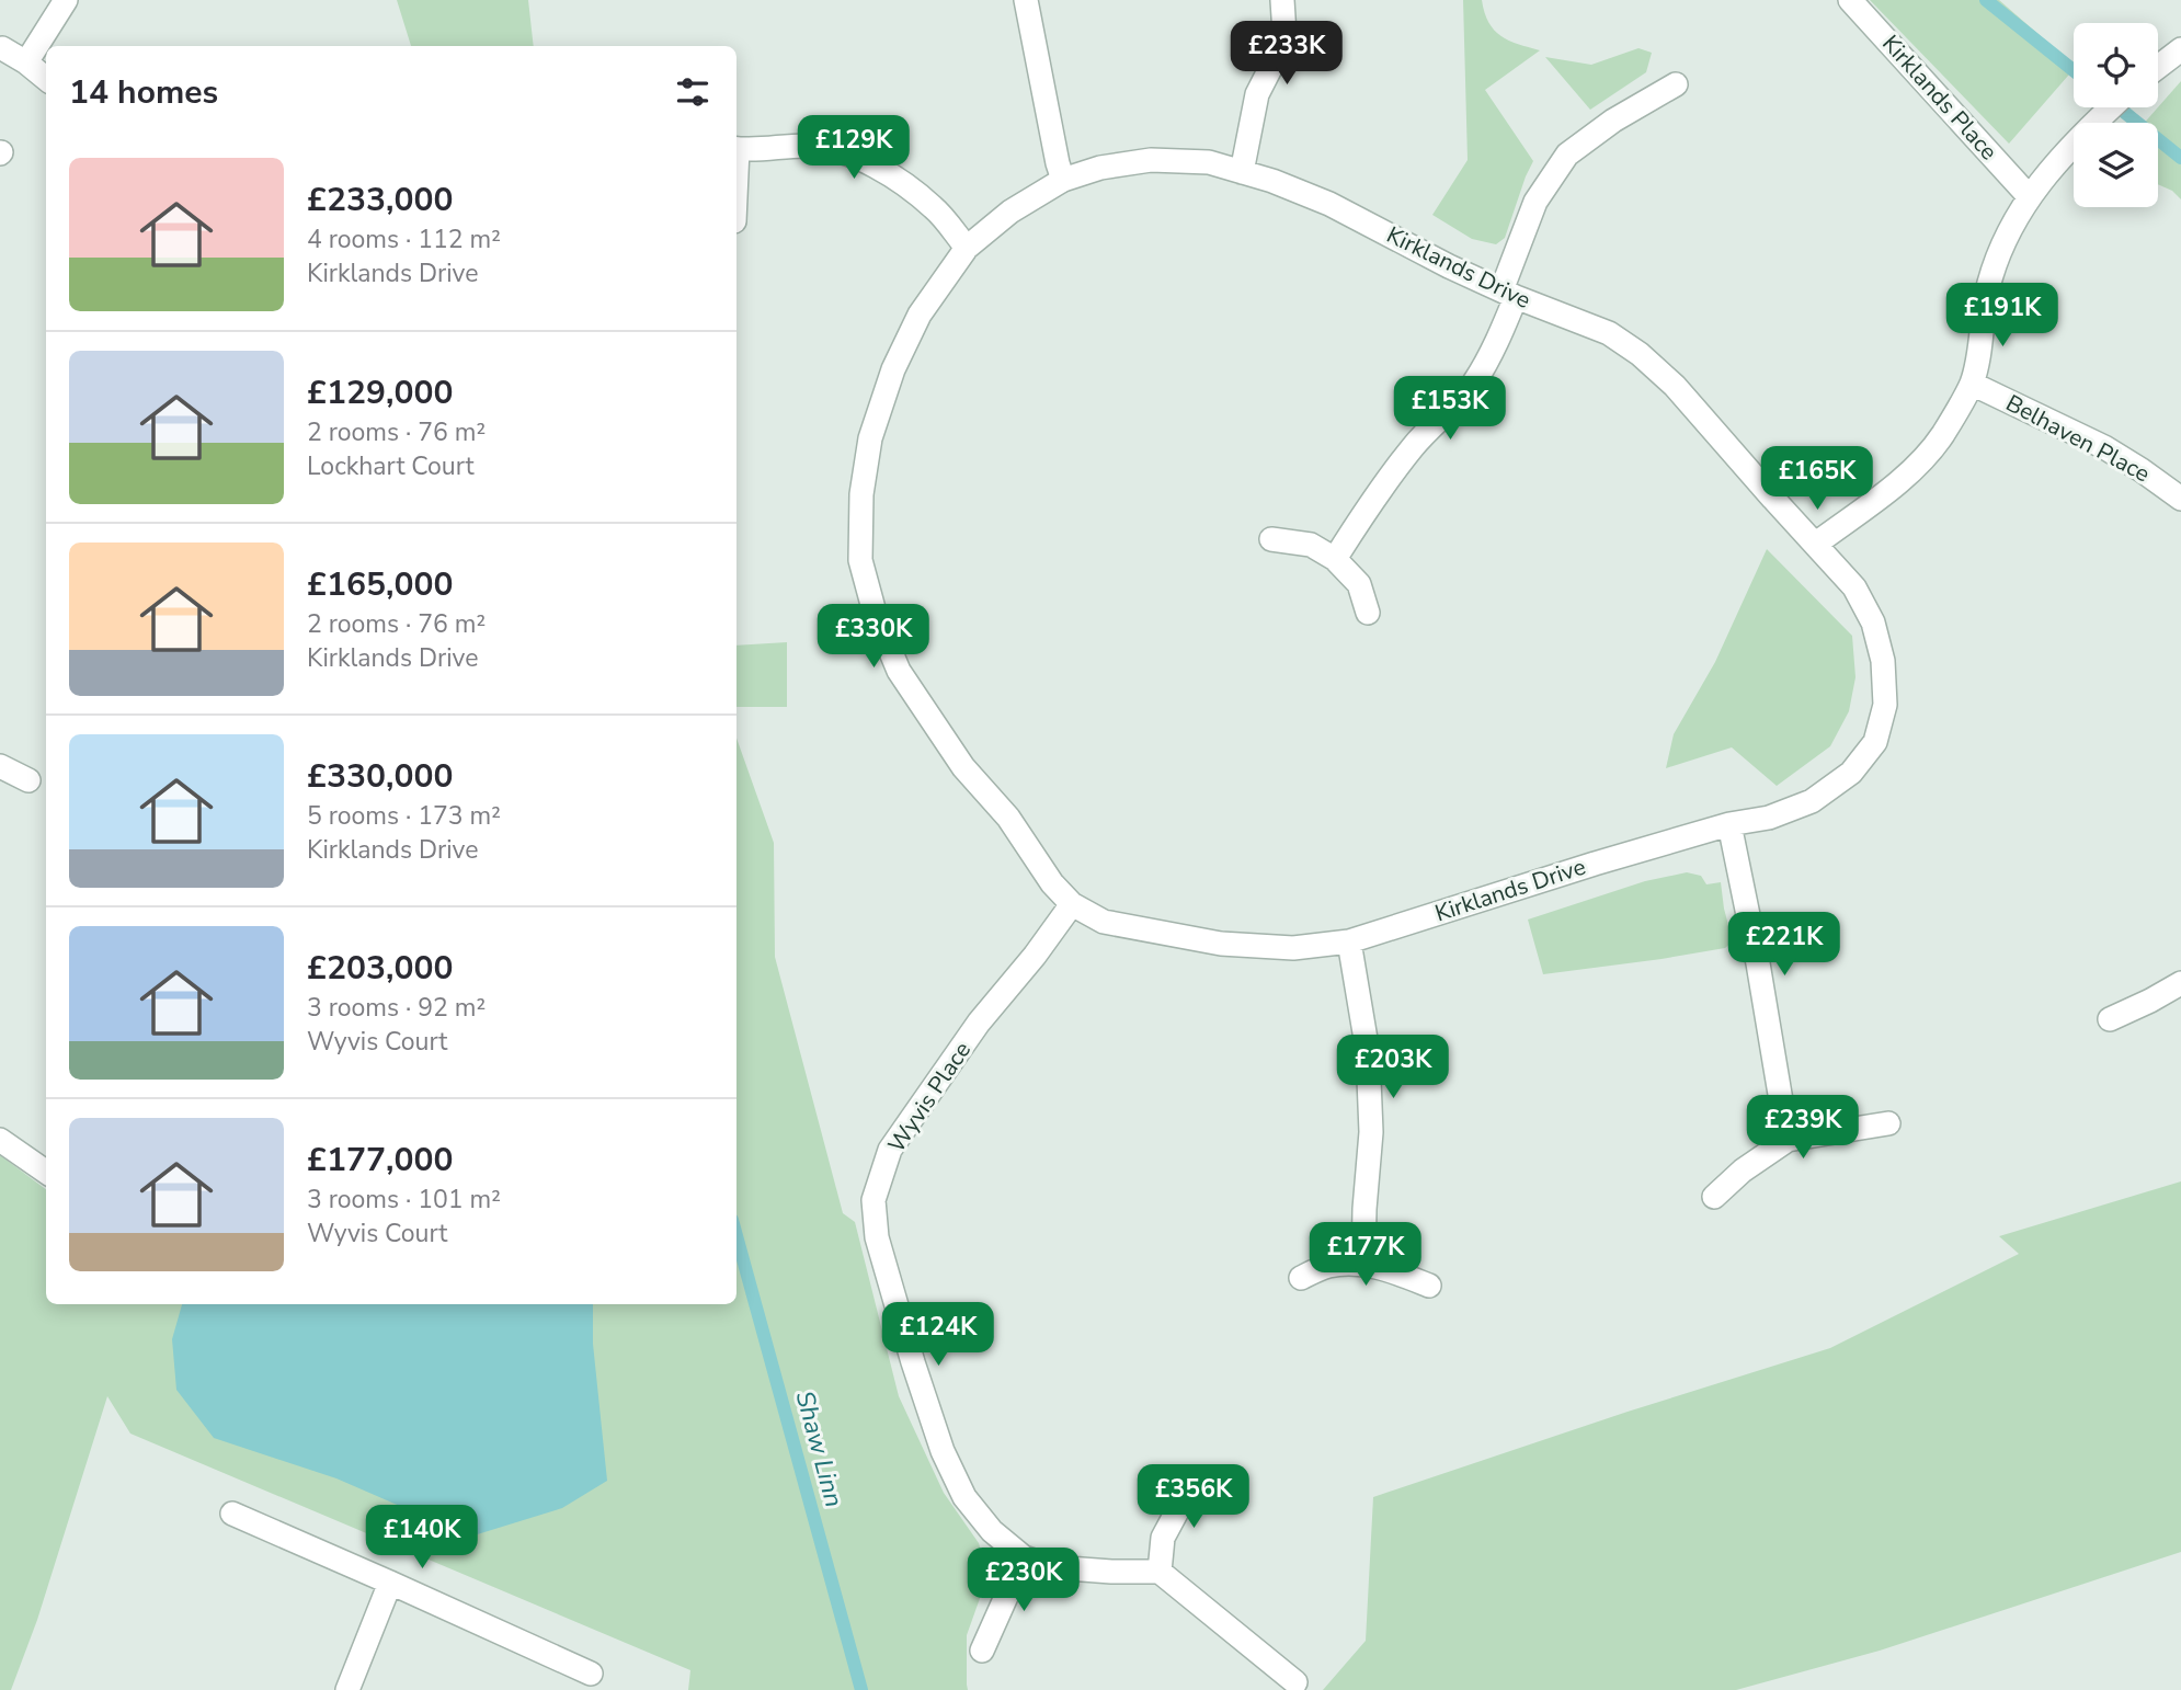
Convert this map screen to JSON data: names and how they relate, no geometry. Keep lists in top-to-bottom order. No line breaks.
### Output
{"streets":{"street":["Kirklands Place","Kirklands Drive","Belhaven Place","Wyvis Place"]},"crossings":[["Kirklands Drive","Wyvis Place"]],"water":["Shaw Linn"],"page":{"price":["£233K","£129K","£191K","£153K","£165K","£330K","£221K","£203K","£239K","£177K","£124K","£356K","£140K","£230K"],"heading":"14 homes","list":[{"name":"£233,000","note":"4 rooms · 112 m² · Kirklands Drive"},{"name":"£129,000","note":"2 rooms · 76 m² · Lockhart Court"},{"name":"£165,000","note":"2 rooms · 76 m² · Kirklands Drive"},{"name":"£330,000","note":"5 rooms · 173 m² · Kirklands Drive"},{"name":"£203,000","note":"3 rooms · 92 m² · Wyvis Court"},{"name":"£177,000","note":"3 rooms · 101 m² · Wyvis Court"}]}}
